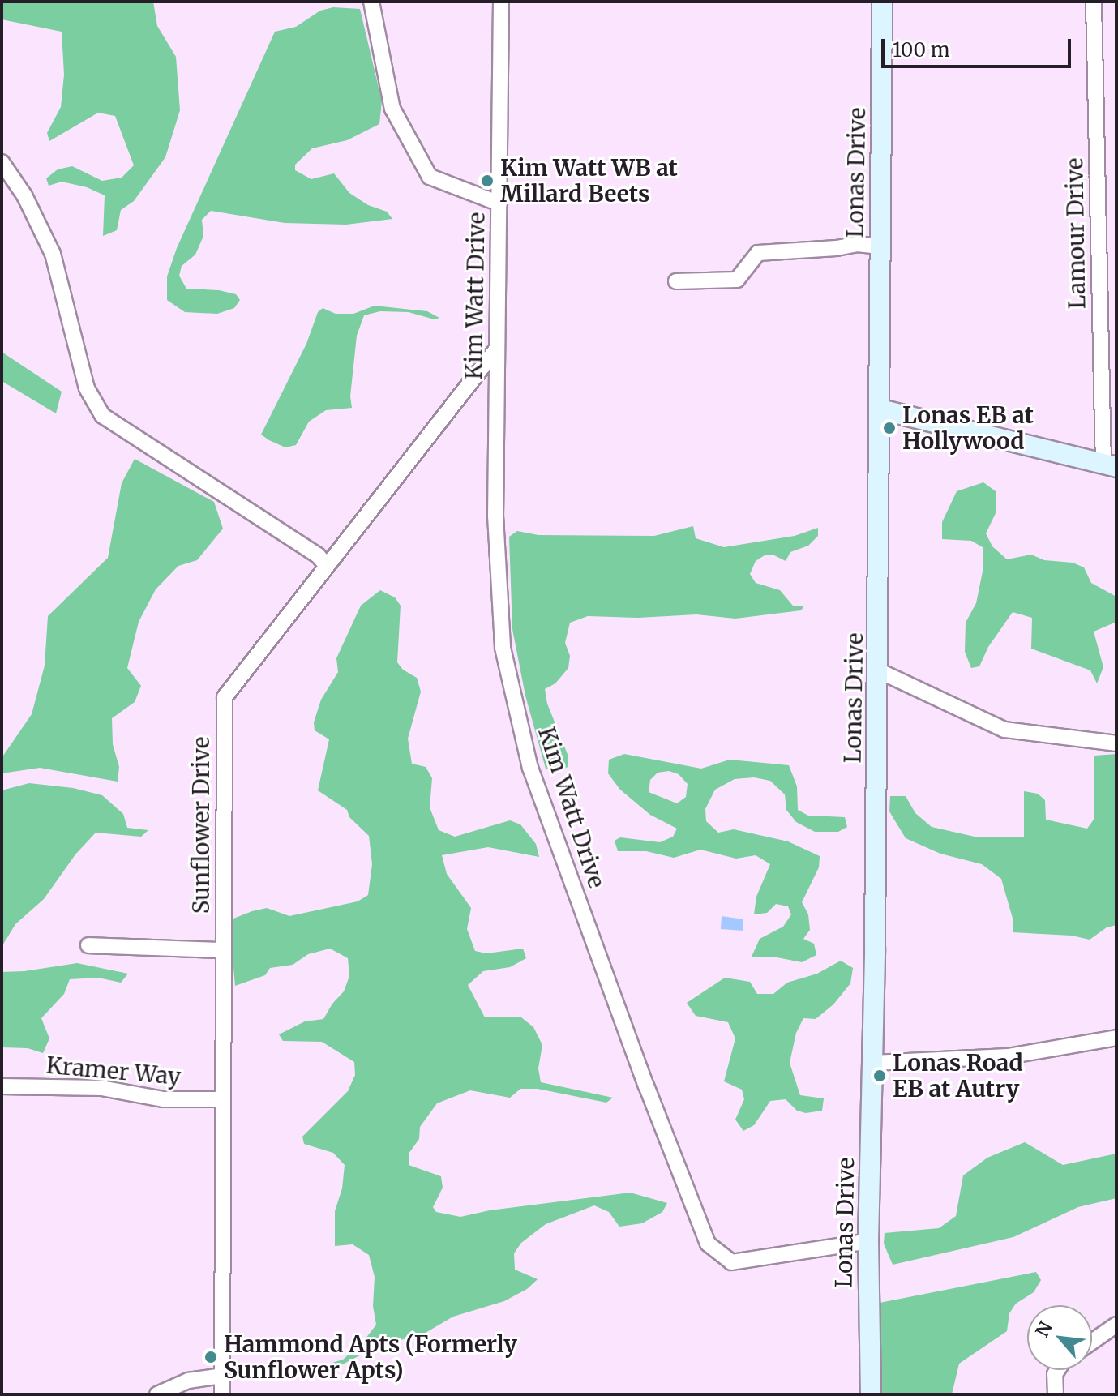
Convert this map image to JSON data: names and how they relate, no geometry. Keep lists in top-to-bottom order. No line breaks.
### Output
{"streets":{"street":["Lonas Drive","Lamour Drive","Kim Watt Drive","Sunflower Drive","Kramer Way"]},"crossings":[["Lonas Drive","Kim Watt Drive"],["Kim Watt Drive","Sunflower Drive"],["Sunflower Drive","Kramer Way"]],"places":["Kim Watt WB at Millard Beets","Lonas EB at Hollywood","Lonas Road EB at Autry","Hammond Apts (Formerly Sunflower Apts)"],"scale_bar":"100 m","north":"top left"}
